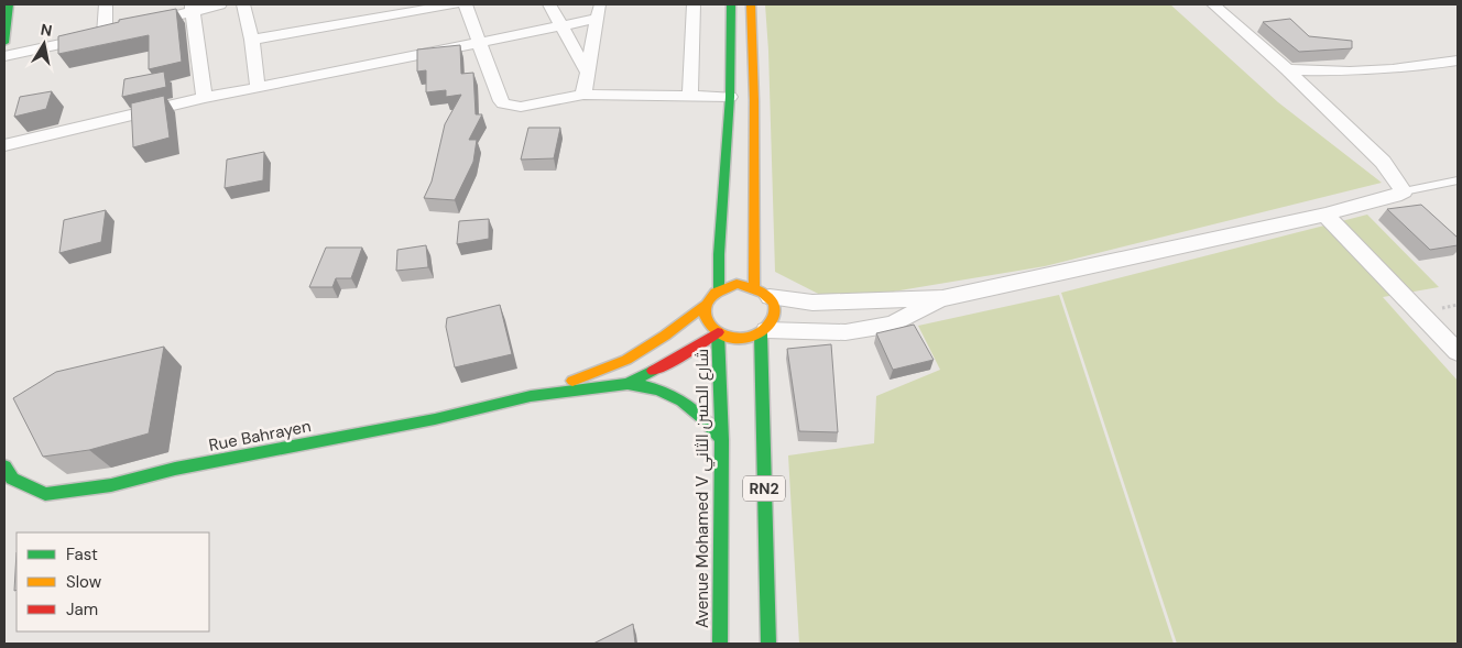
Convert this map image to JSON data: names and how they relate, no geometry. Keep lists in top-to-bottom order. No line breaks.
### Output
{"streets":{"main road":["Rue Bahrayen","Avenue Mohamed V شارع الحسن الثاني","RN2"]},"crossings":[["Rue Bahrayen","Avenue Mohamed V شارع الحسن الثاني"],["Rue Bahrayen","RN2"],["Avenue Mohamed V شارع الحسن الثاني","RN2"]],"legend":["Fast","Slow","Jam"],"north":"top"}
